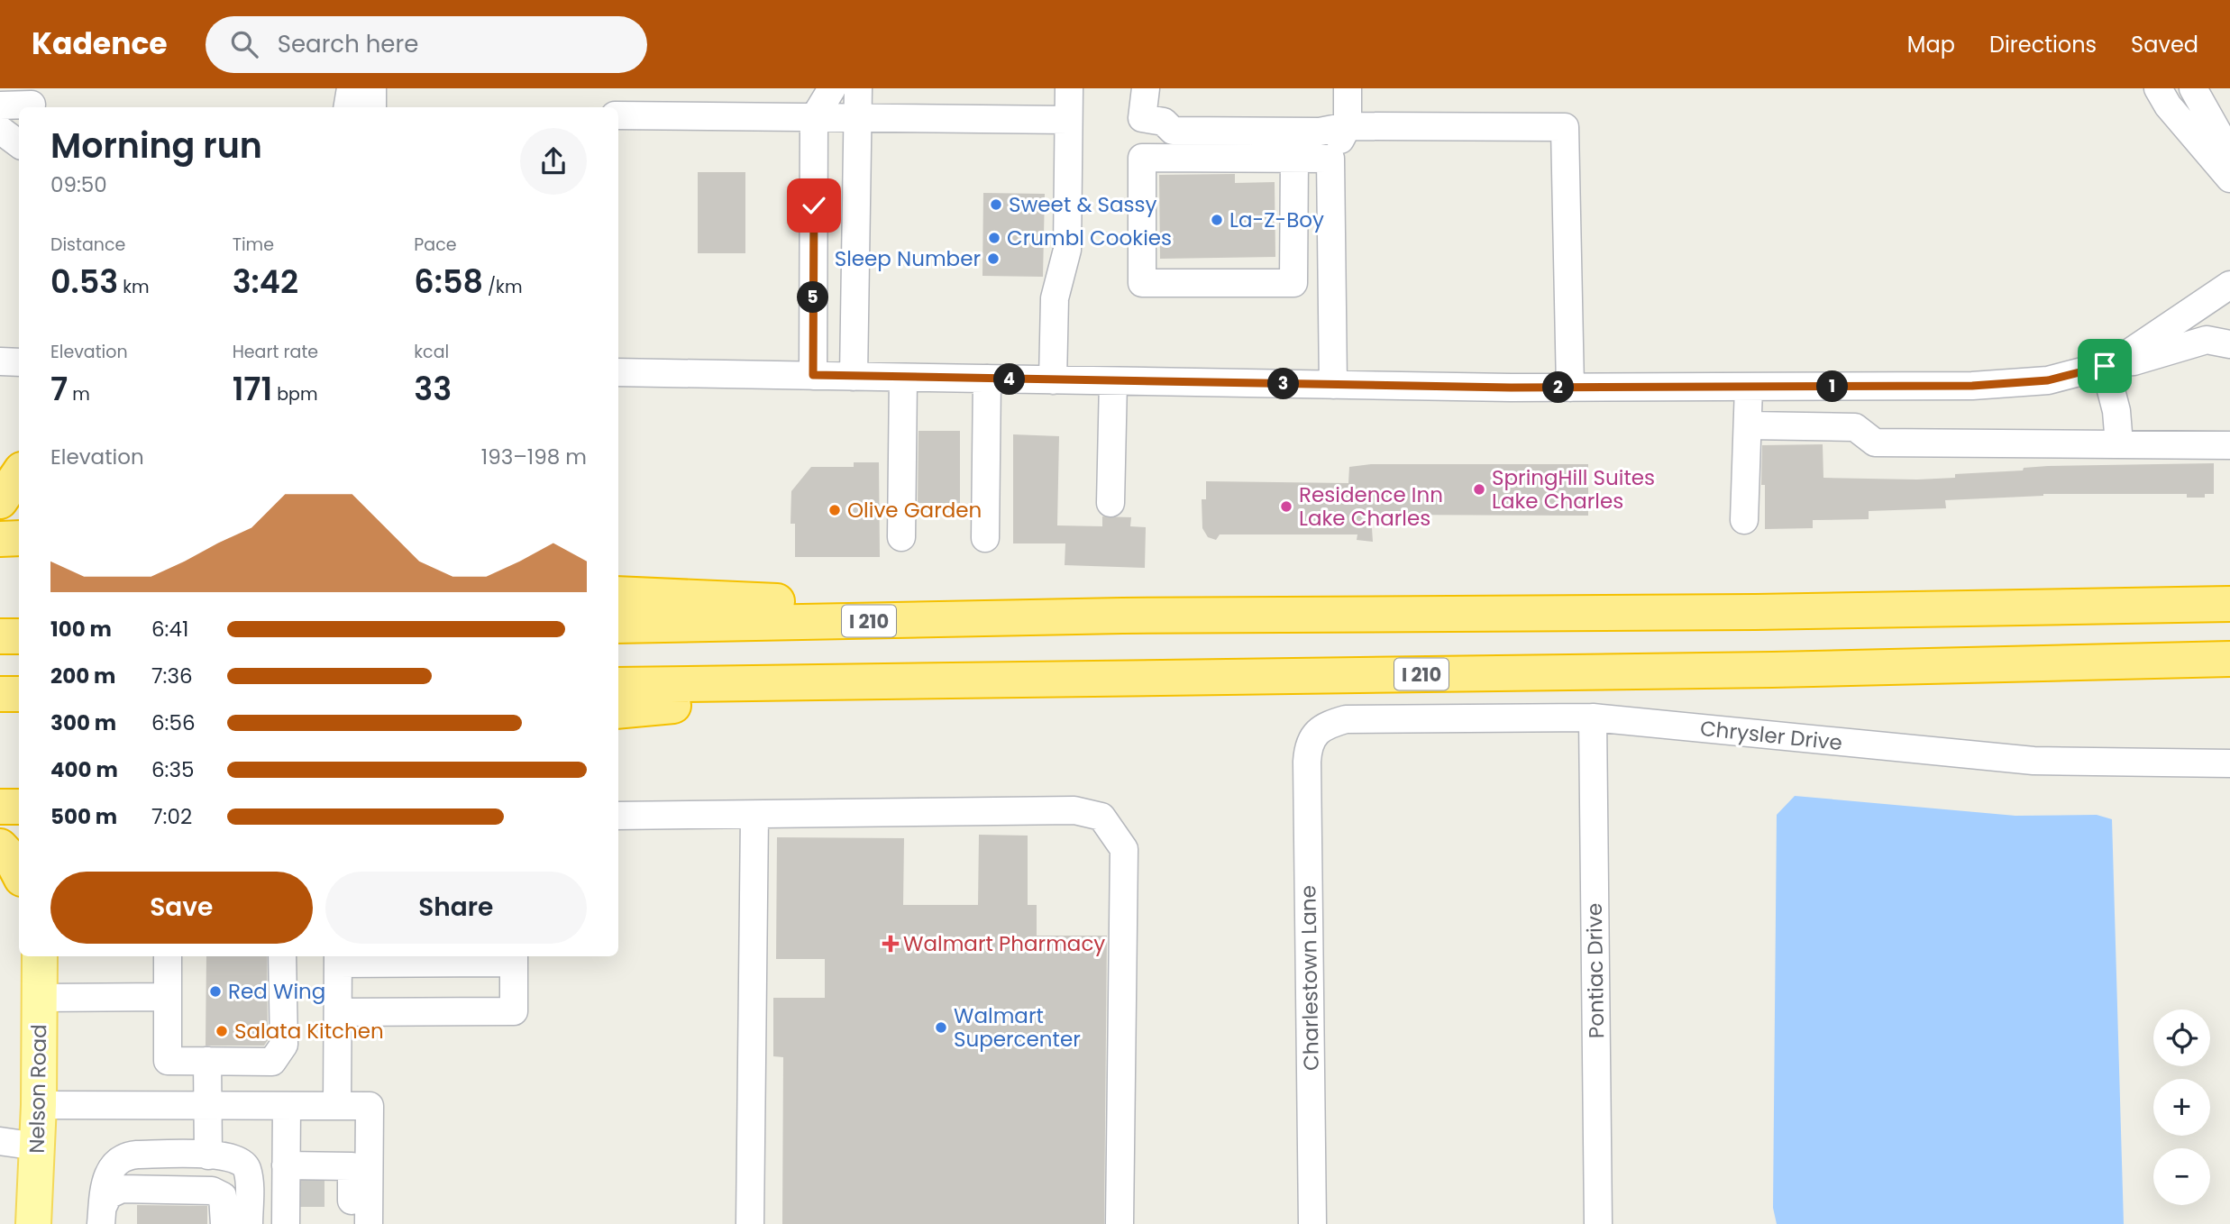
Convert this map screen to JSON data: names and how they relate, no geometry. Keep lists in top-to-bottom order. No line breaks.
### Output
{"streets":{"highway":["I 210"],"main road":["Nelson Road"],"street":["Chrysler Drive","Pontiac Drive","Charlestown Lane"]},"crossings":[["Chrysler Drive","Pontiac Drive"],["Chrysler Drive","Charlestown Lane"]],"places":{"other":["Sweet & Sassy","La-Z-Boy","Crumbl Cookies","Sleep Number","SpringHill Suites Lake Charles","Residence Inn Lake Charles","Olive Garden","Red Wing","Walmart Supercenter","Salata Kitchen"],"health":["Walmart Pharmacy"]},"page":{"header":"Kadence","search":"Search here","nav":["Map","Directions","Saved"],"heading":["Morning run","09:50"],"stats":[["Distance","0.53 km"],["Time","3:42"],["Pace","6:58 /km"],["Elevation","7 m"],["Heart rate","171 bpm"],["kcal","33"]],"pins":["5","4","3","1","2"],"chart":["Elevation","193–198 m"],"list":[{"name":"100 m","note":"6:41"},{"name":"200 m","note":"7:36"},{"name":"300 m","note":"6:56"},{"name":"400 m","note":"6:35"},{"name":"500 m","note":"7:02"}],"buttons":["Save","Share"],"map_buttons":["+","−"]}}
